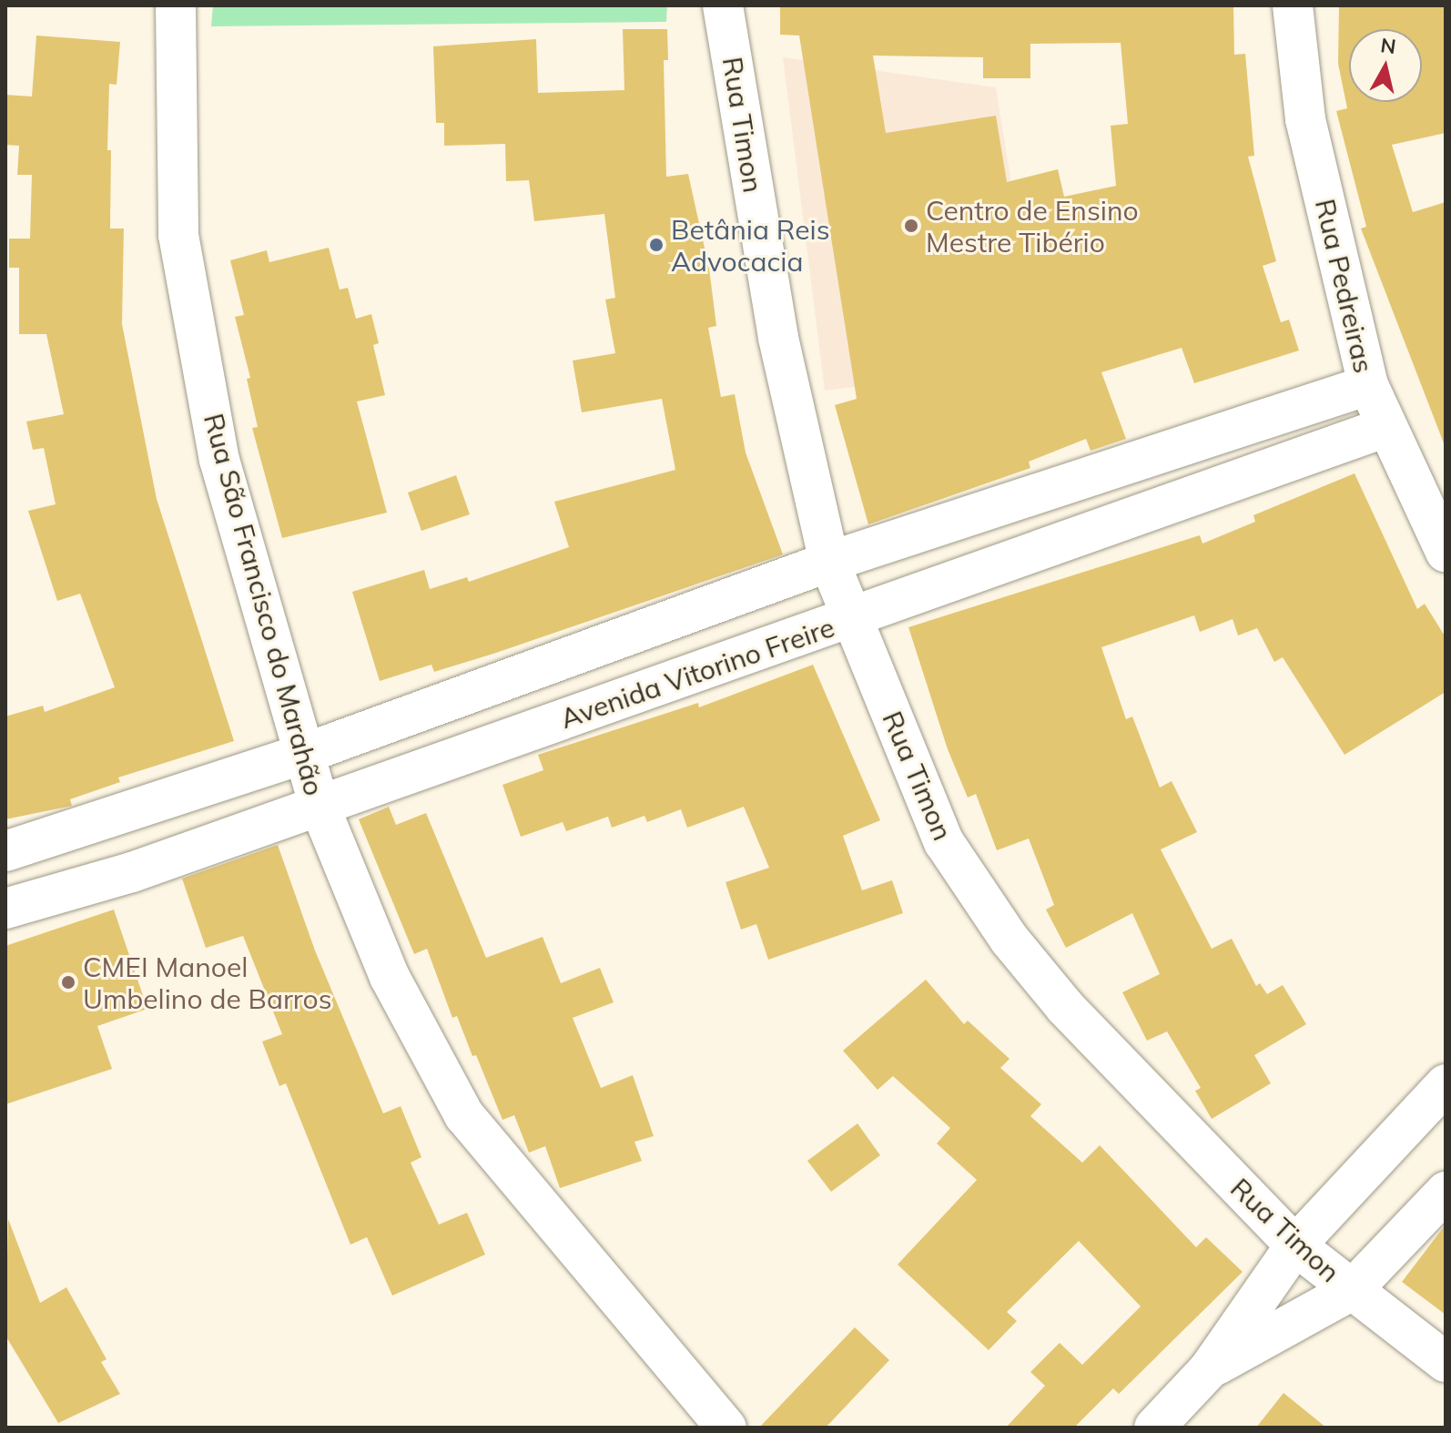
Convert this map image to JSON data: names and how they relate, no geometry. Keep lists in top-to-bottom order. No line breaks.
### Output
{"streets":{"street":["Rua Timon","Rua Pedreiras","Rua São Francisco do Marahão","Avenida Vitorino Freire"]},"crossings":[["Rua Timon","Avenida Vitorino Freire"],["Rua Pedreiras","Avenida Vitorino Freire"],["Rua São Francisco do Marahão","Avenida Vitorino Freire"]],"places":["Centro de Ensino Mestre Tibério","Betânia Reis Advocacia","CMEI Manoel Umbelino de Barros"],"north":"top"}
